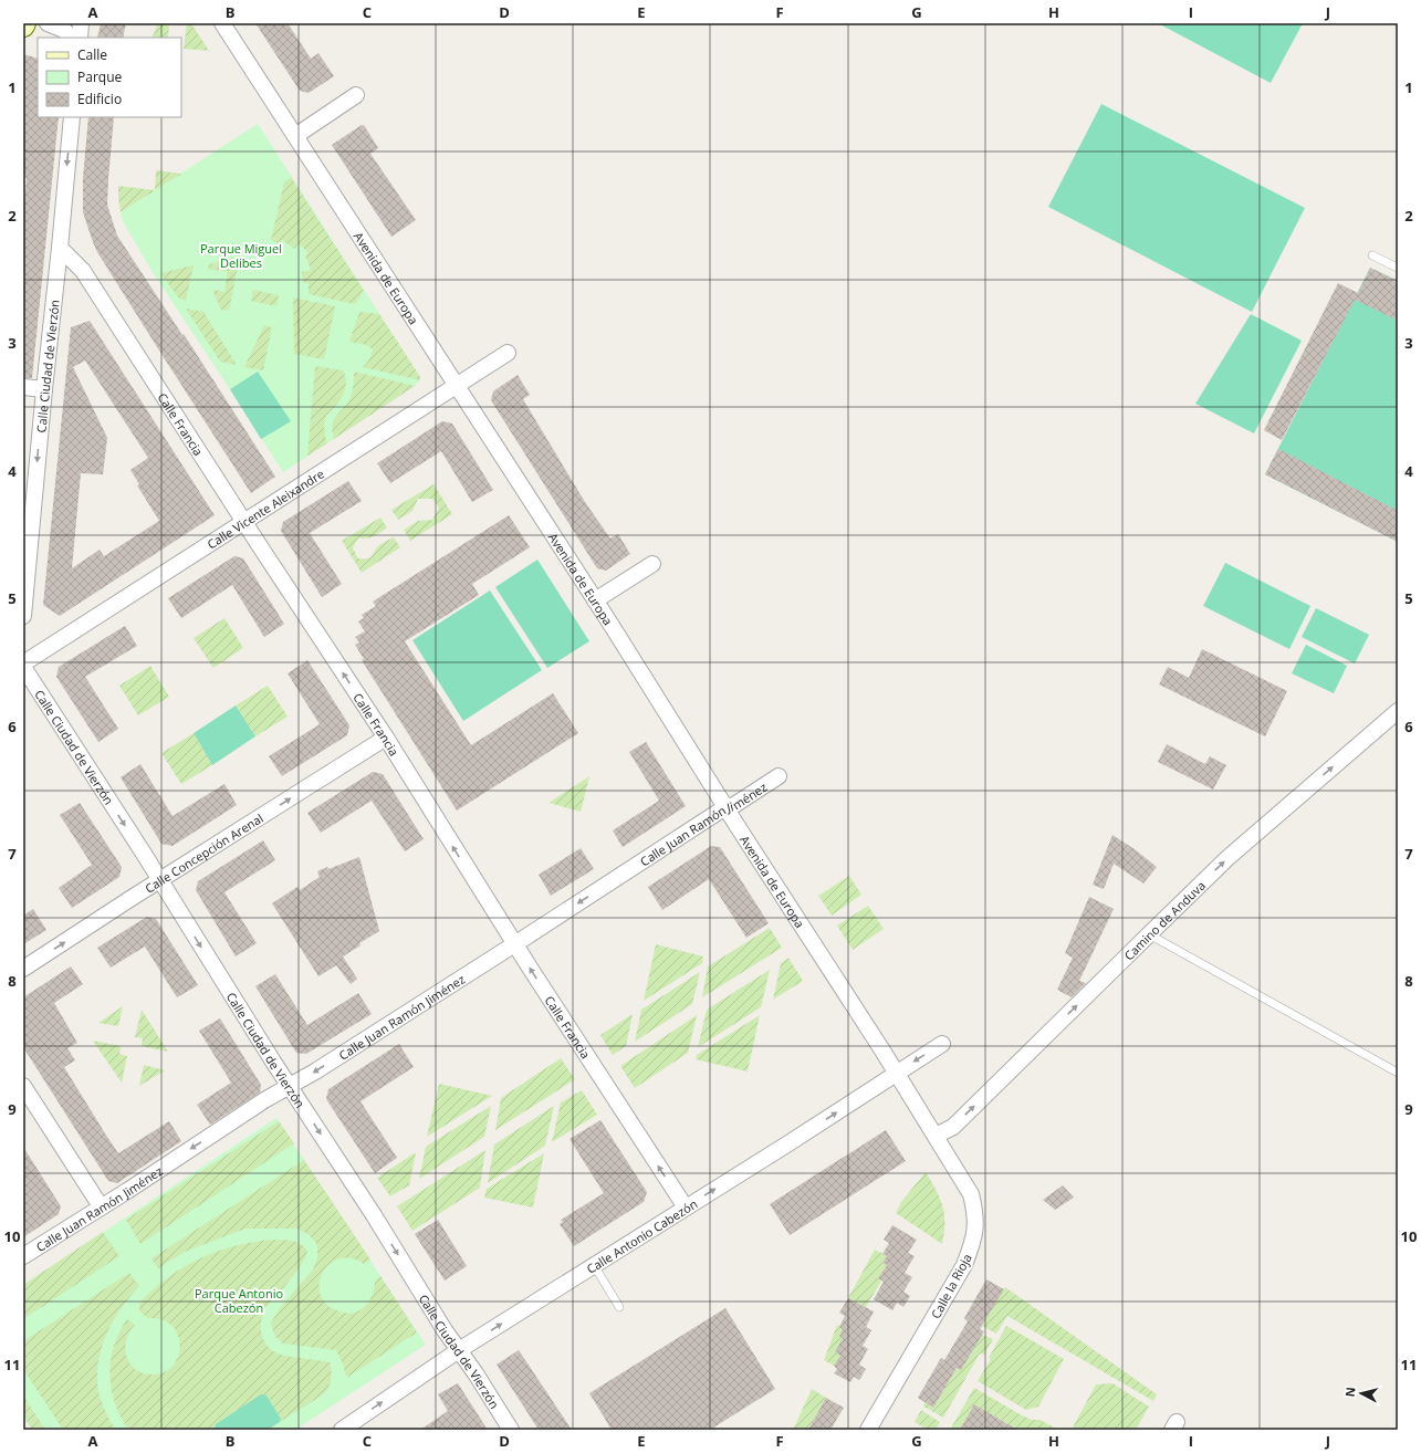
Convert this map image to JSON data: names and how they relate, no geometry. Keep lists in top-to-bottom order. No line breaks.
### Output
{"streets":{"street":["Avenida de Europa","Calle Ciudad de Vierzón","Calle Francia","Calle Vicente Aleixandre","Calle Juan Ramón Jiménez","Calle Concepción Arenal","Camino de Anduva","Calle Antonio Cabezón","Calle la Rioja"]},"crossings":[["Avenida de Europa","Calle Vicente Aleixandre"],["Avenida de Europa","Calle Juan Ramón Jiménez"],["Avenida de Europa","Camino de Anduva"],["Avenida de Europa","Calle Antonio Cabezón"],["Avenida de Europa","Calle la Rioja"],["Calle Ciudad de Vierzón","Calle Francia"],["Calle Ciudad de Vierzón","Calle Juan Ramón Jiménez"],["Calle Ciudad de Vierzón","Calle Concepción Arenal"],["Calle Ciudad de Vierzón","Calle Antonio Cabezón"],["Calle Francia","Calle Vicente Aleixandre"],["Calle Francia","Calle Juan Ramón Jiménez"],["Calle Francia","Calle Concepción Arenal"],["Calle Francia","Calle Antonio Cabezón"],["Camino de Anduva","Calle la Rioja"]],"one_way":["Calle Ciudad de Vierzón","Calle Francia","Calle Juan Ramón Jiménez","Calle Concepción Arenal","Camino de Anduva","Calle Antonio Cabezón"],"parks":["Parque Miguel Delibes","Parque Antonio Cabezón"],"legend":["Calle","Parque","Edificio"],"north":"left","grid":{"columns":["A","B","C","D","E","F","G","H","I","J"],"rows":["1","2","3","4","5","6","7","8","9","10","11"]}}
